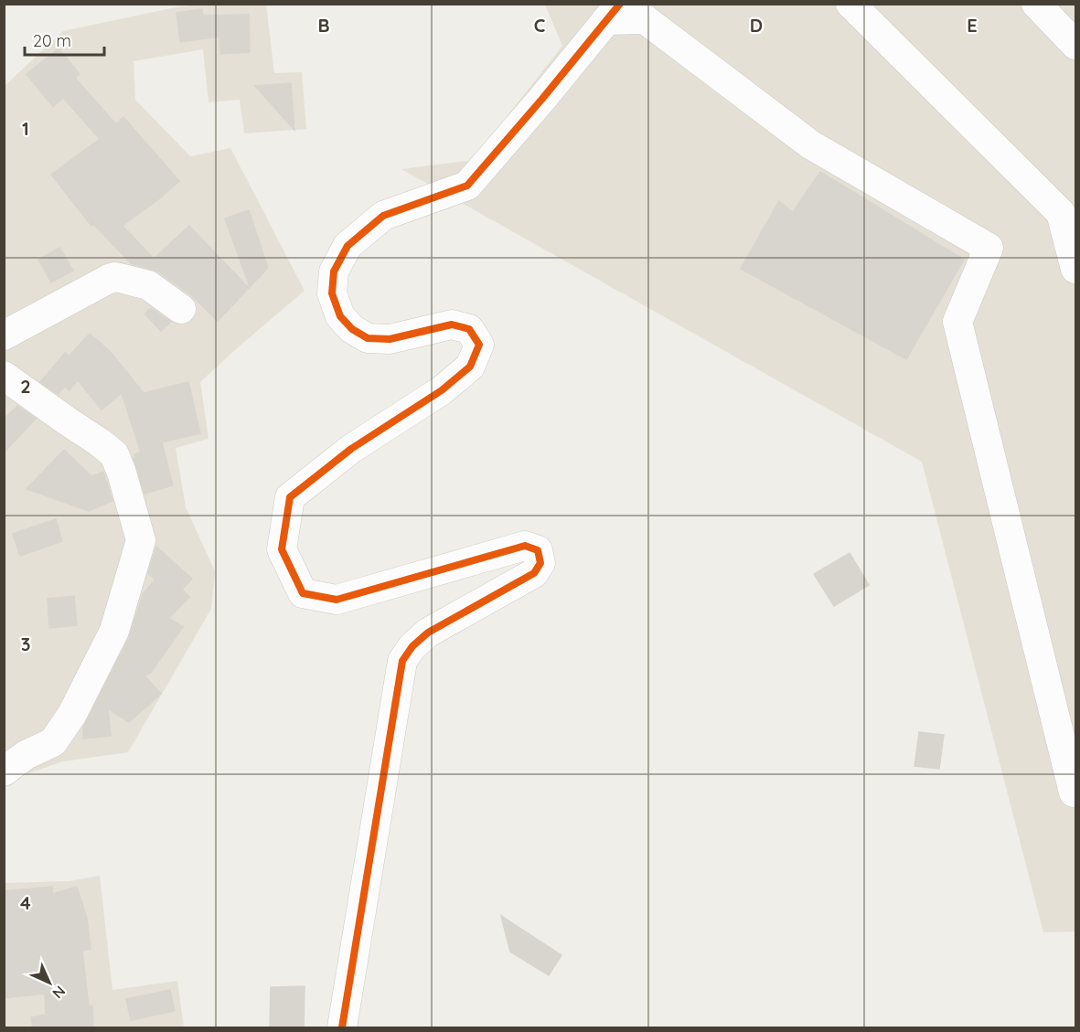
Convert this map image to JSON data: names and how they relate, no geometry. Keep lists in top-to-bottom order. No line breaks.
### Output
{"scale_bar":"20 m","north":"bottom right","grid":{"columns":["B","C","D","E"],"rows":["1","2","3","4"]}}
